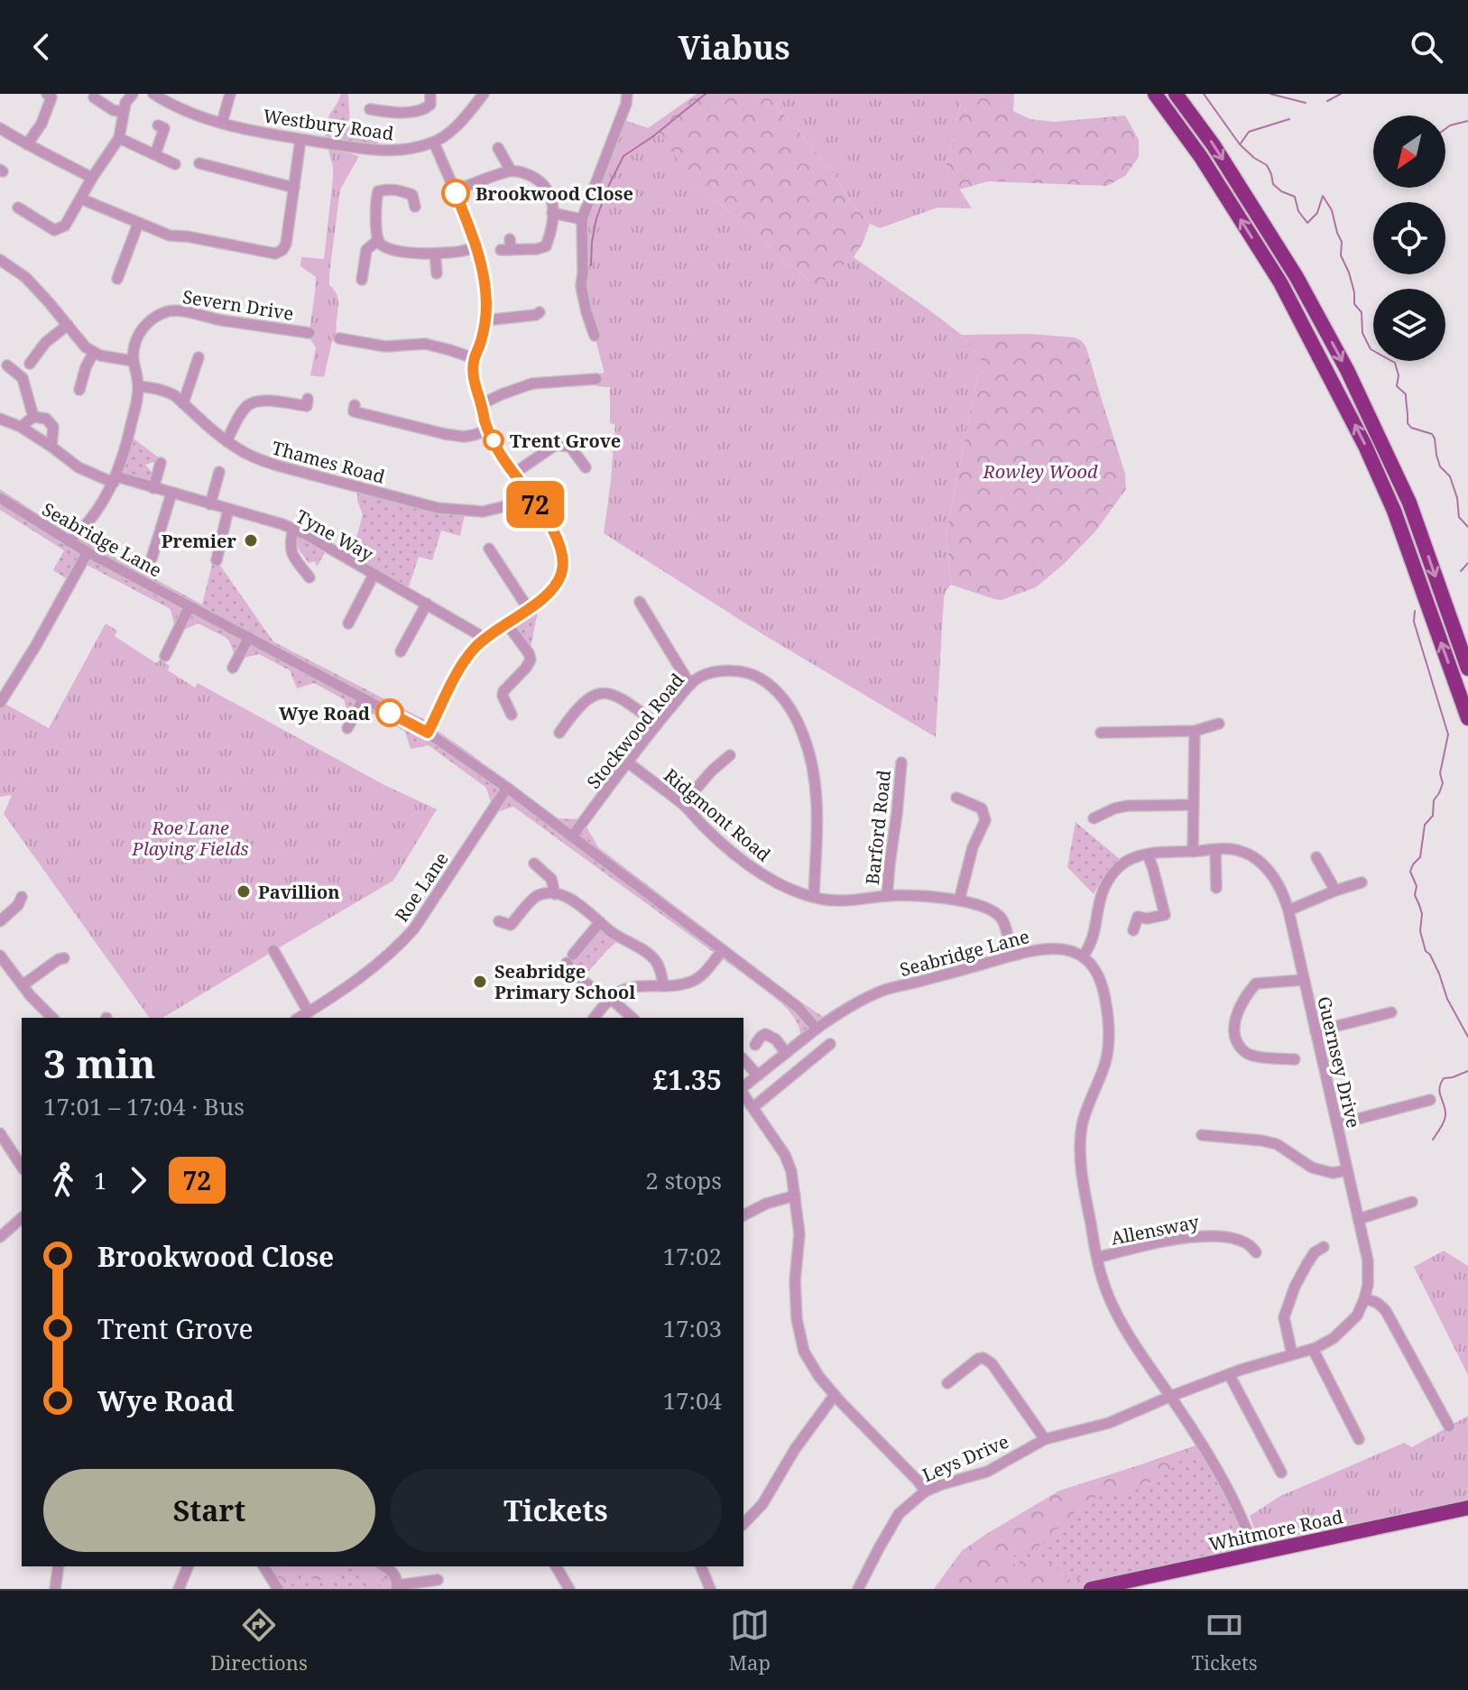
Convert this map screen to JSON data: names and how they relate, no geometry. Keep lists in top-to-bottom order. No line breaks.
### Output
{"streets":{"highway":["Whitmore Road"],"street":["Westbury Road","Severn Drive","Thames Road","Tyne Way","Seabridge Lane","Stockwood Road","Ridgmont Road","Barford Road","Roe Lane","Guernsey Drive","Allensway","Leys Drive"]},"crossings":[["Seabridge Lane","Stockwood Road"],["Seabridge Lane","Ridgmont Road"],["Seabridge Lane","Roe Lane"],["Seabridge Lane","Guernsey Drive"],["Stockwood Road","Ridgmont Road"],["Ridgmont Road","Barford Road"],["Guernsey Drive","Leys Drive"]],"parks":["Rowley Wood","Roe Lane Playing Fields"],"places":["Brookwood Close","Trent Grove","Premier","Wye Road","Pavillion","Seabridge Primary School"],"lines":["bus line 72"],"north":"bottom left","page":{"header":"Viabus","on_map":"72","heading":["3 min","17:01 – 17:04 · Bus","£1.35"],"legs":["1","72","2 stops"],"list":[{"name":"Brookwood Close","value":"17:02"},{"name":"Trent Grove","value":"17:03"},{"name":"Wye Road","value":"17:04"}],"buttons":["Start","Tickets"],"tabs":["Directions","Map","Tickets"]}}
